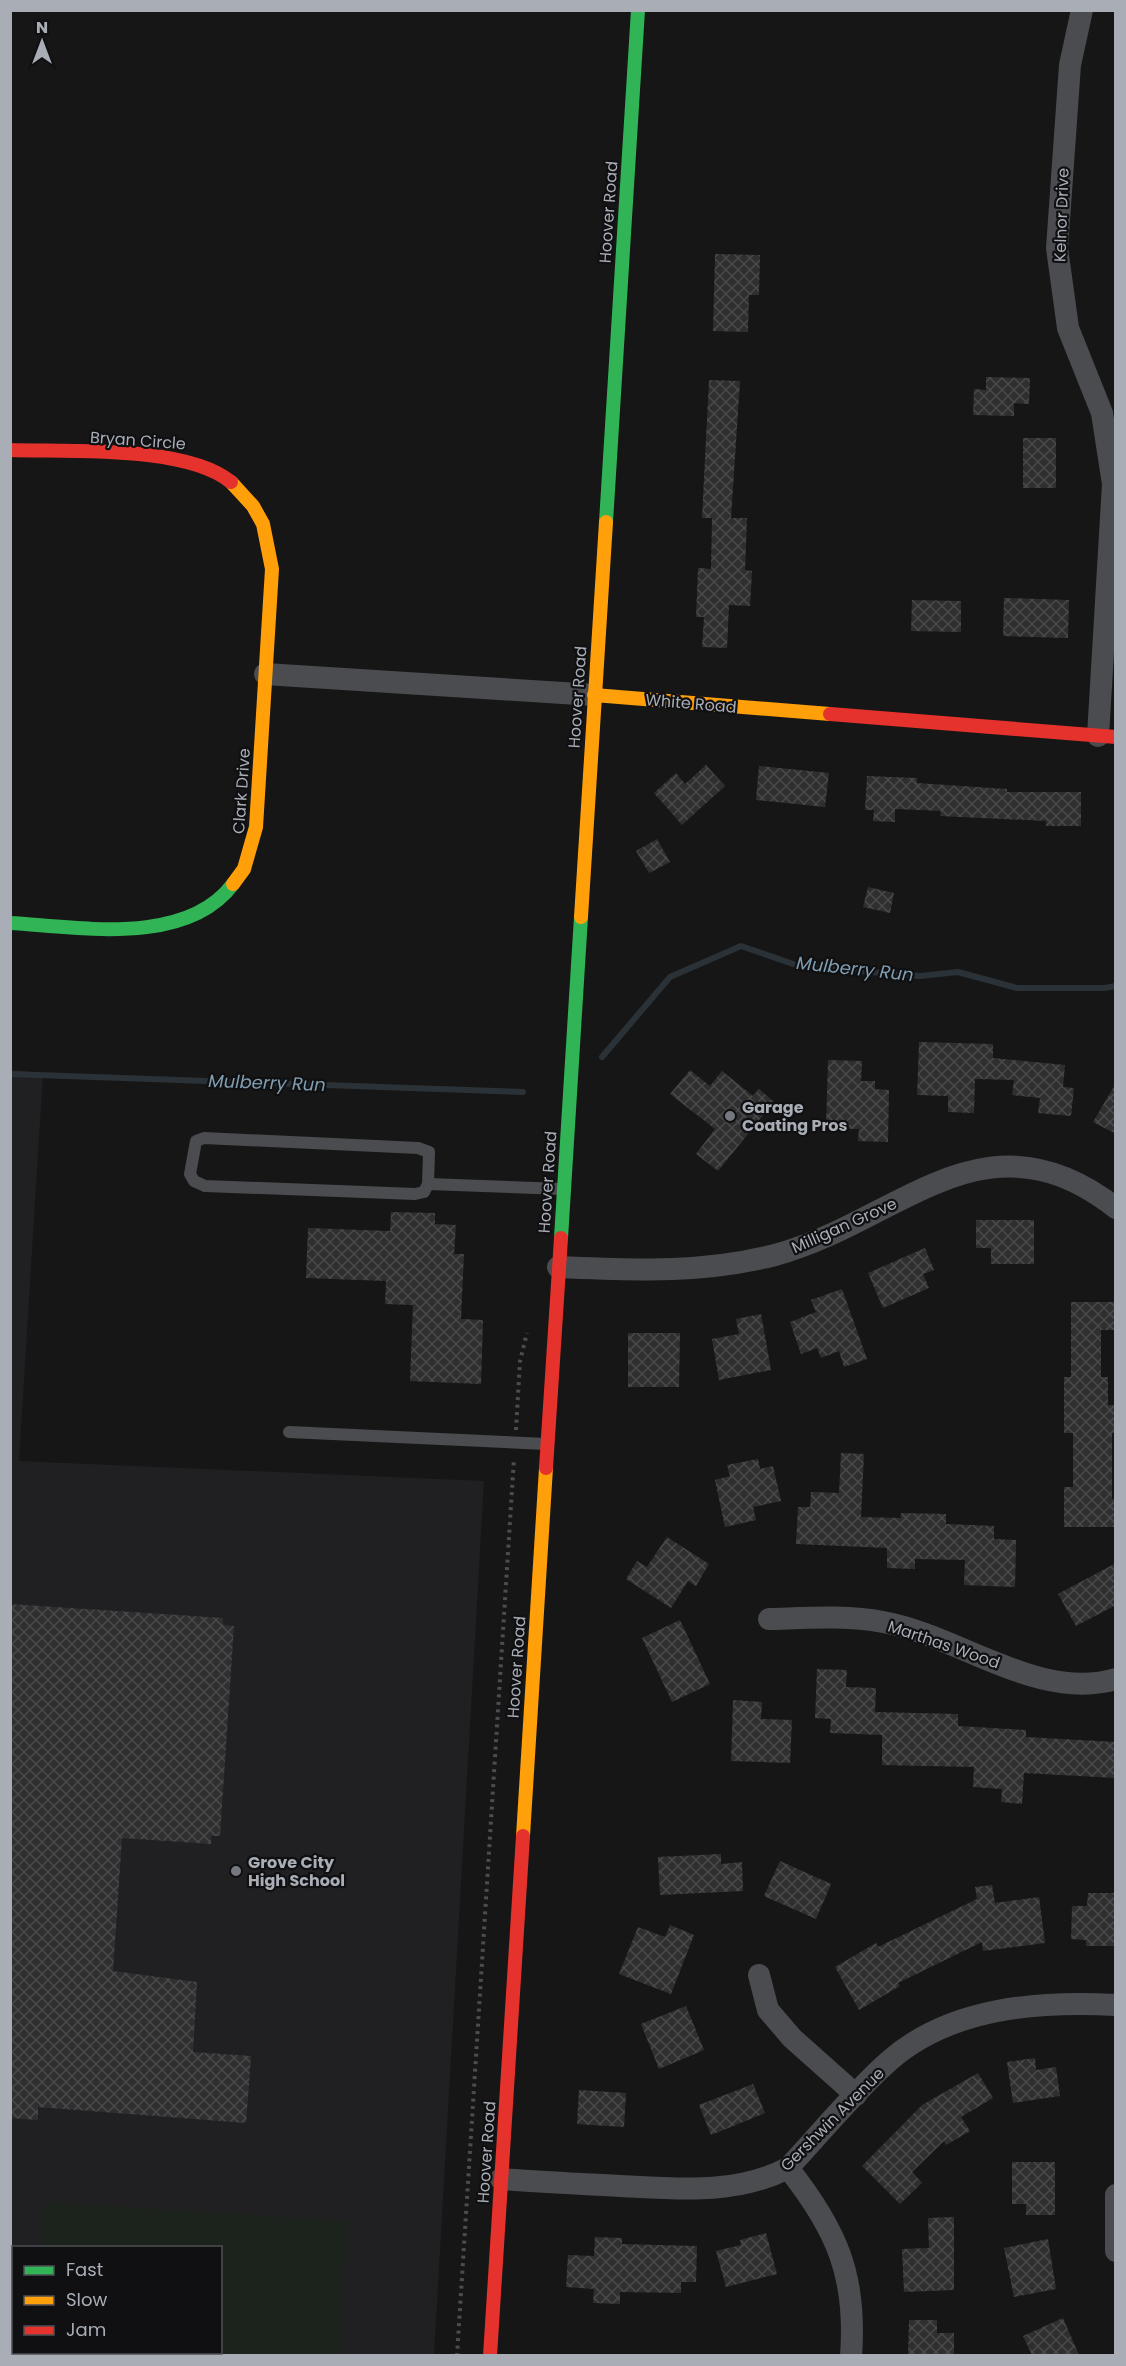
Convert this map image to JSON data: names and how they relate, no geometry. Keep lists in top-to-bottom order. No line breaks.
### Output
{"streets":{"main road":["Hoover Road","Bryan Circle","White Road","Clark Drive"],"street":["Kelnor Drive","Milligan Grove","Marthas Wood","Gershwin Avenue"]},"crossings":[["Hoover Road","White Road"],["Hoover Road","Milligan Grove"],["Hoover Road","Gershwin Avenue"],["Kelnor Drive","White Road"],["Bryan Circle","White Road"],["Bryan Circle","Clark Drive"],["White Road","Clark Drive"]],"water":["Mulberry Run"],"places":["Garage Coating Pros","Grove City High School"],"legend":["Fast","Slow","Jam"],"north":"top"}
